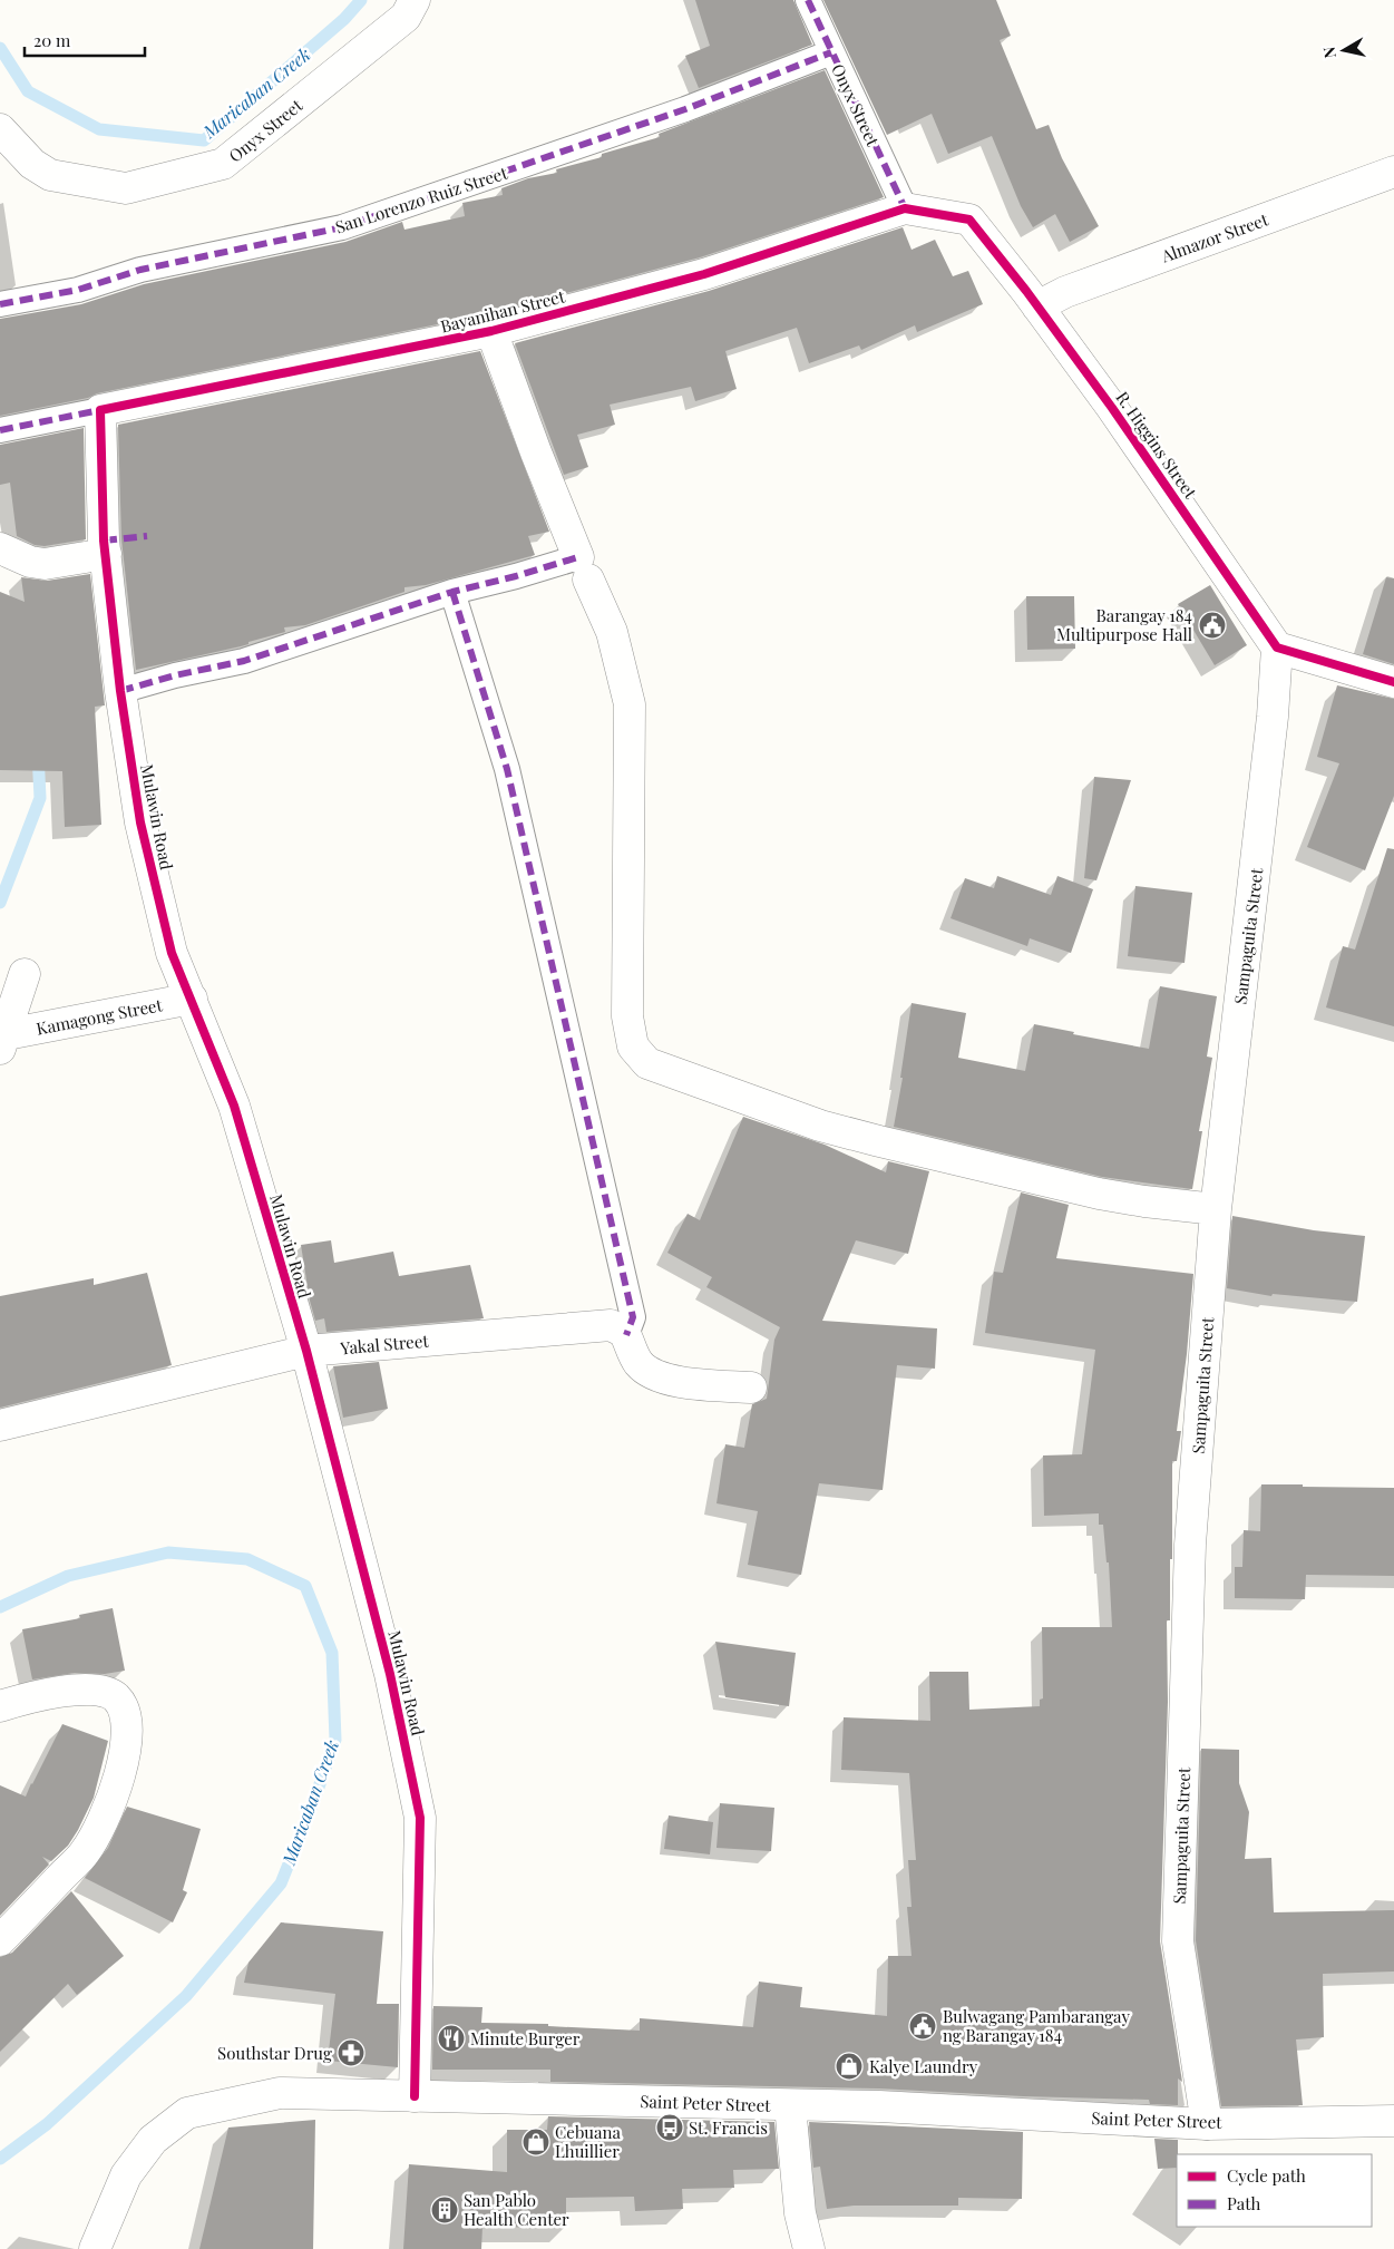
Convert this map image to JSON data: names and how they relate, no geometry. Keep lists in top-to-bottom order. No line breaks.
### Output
{"streets":{"street":["Onyx Street","San Lorenzo Ruiz Street","Almazor Street","Bayanihan Street","R. Higgins Street","Mulawin Road","Sampaguita Street","Kamagong Street","Yakal Street","Saint Peter Street"]},"crossings":[["Onyx Street","San Lorenzo Ruiz Street"],["Onyx Street","Bayanihan Street"],["Onyx Street","R. Higgins Street"],["Almazor Street","R. Higgins Street"],["Bayanihan Street","R. Higgins Street"],["Bayanihan Street","Mulawin Road"],["R. Higgins Street","Sampaguita Street"],["Mulawin Road","Kamagong Street"],["Mulawin Road","Yakal Street"],["Mulawin Road","Saint Peter Street"],["Sampaguita Street","Saint Peter Street"]],"water":["Maricaban Creek"],"places":{"public building":["Barangay 184 Multipurpose Hall","Bulwagang Pambarangay ng Barangay 184"],"restaurant":["Minute Burger"],"pharmacy":["Southstar Drug"],"shop":["Kalye Laundry","Cebuana Lhuillier"],"bus stop":["St. Francis"],"building":["San Pablo Health Center"]},"legend":["Cycle path","Path"],"scale_bar":"20 m","north":"left"}
